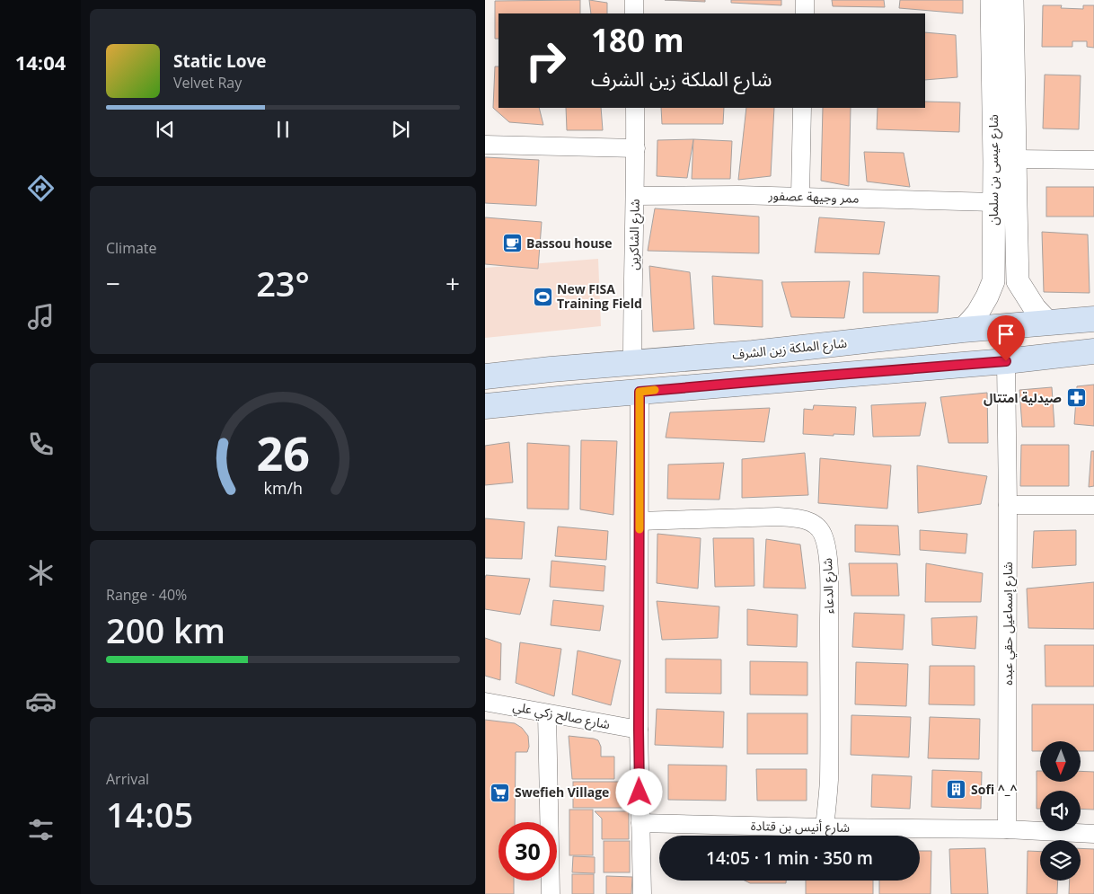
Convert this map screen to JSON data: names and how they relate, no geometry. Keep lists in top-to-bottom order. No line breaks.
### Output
{"streets":{"main road":["شارع الملكة زين الشرف"],"street":["شارع عيسى بن سلمان","ممر وجيهة عصفور","شارع الشاكرين","شارع الدعاء","شارع إسماعيل حقي عبده","شارع صالح زكي علي","شارع أنيس بن قتادة"]},"crossings":[["شارع عيسى بن سلمان","ممر وجيهة عصفور"],["شارع عيسى بن سلمان","شارع الملكة زين الشرف"],["ممر وجيهة عصفور","شارع الشاكرين"],["شارع الشاكرين","شارع الملكة زين الشرف"],["شارع الدعاء","شارع أنيس بن قتادة"],["شارع إسماعيل حقي عبده","شارع أنيس بن قتادة"]],"places":{"cafe":["Bassou house"],"sports":["New FISA Training Field"],"pharmacy":["صيدلية امتتال"],"building":["Sofi ^_^"],"supermarket":["Swefieh Village"]},"north":"bottom","page":{"tabs":"14:04","turn":["180 m","شارع الملكة زين الشرف"],"song":["Static Love","Velvet Ray"],"tile":["Climate",["Range · 40%","200 km"],["Arrival","14:05"]],"heat":["−","23°","+"],"limit":"30","trip":"14:05 · 1 min · 350 m","gauge":["26","km/h"]}}
